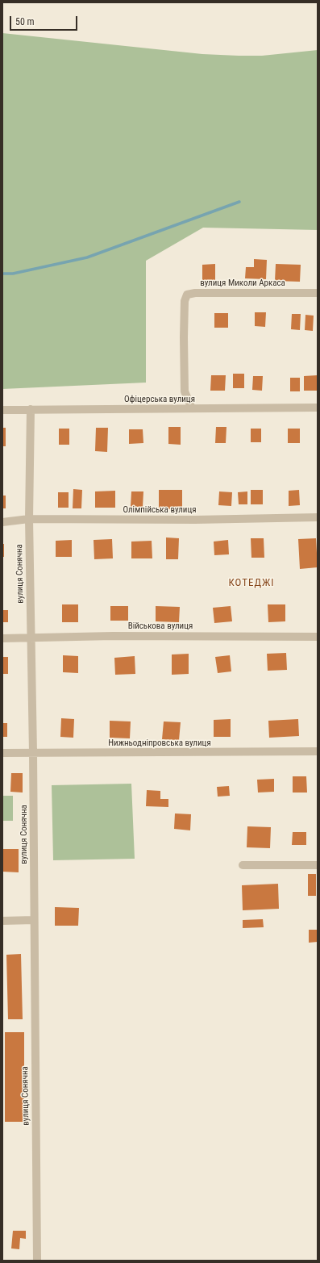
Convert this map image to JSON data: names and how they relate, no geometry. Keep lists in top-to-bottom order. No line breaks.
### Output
{"streets":{"street":["вулиця Миколи Аркаса","Офіцерська вулиця","Олімпійська вулиця","вулиця Сонячна","Військова вулиця","Нижньодніпровська вулиця"]},"crossings":[["вулиця Миколи Аркаса","Офіцерська вулиця"],["Офіцерська вулиця","вулиця Сонячна"],["Олімпійська вулиця","вулиця Сонячна"],["вулиця Сонячна","Військова вулиця"],["вулиця Сонячна","Нижньодніпровська вулиця"]],"districts":["КОТЕДЖІ"],"scale_bar":"50 m"}
